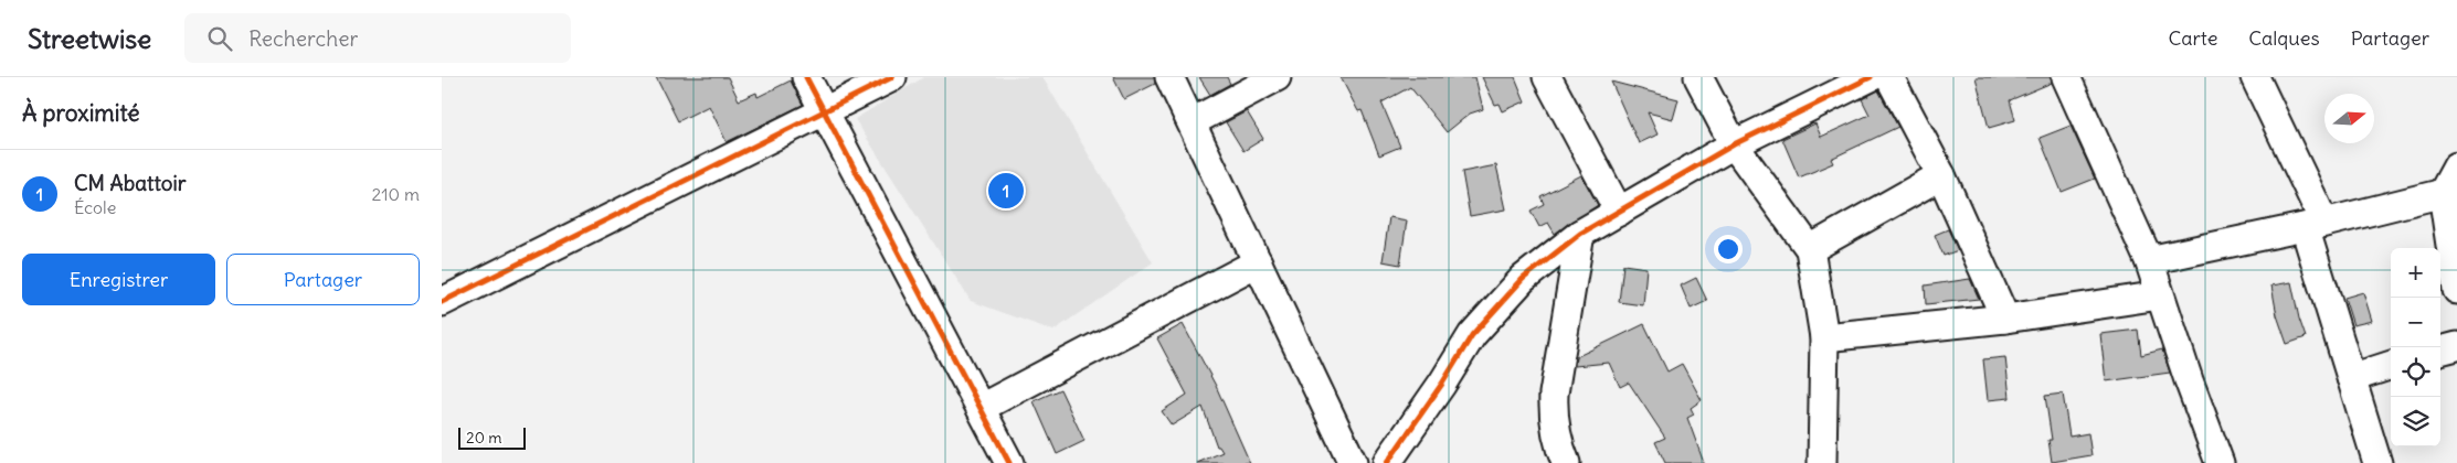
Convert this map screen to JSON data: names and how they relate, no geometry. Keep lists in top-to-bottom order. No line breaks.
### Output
{"scale_bar":"20 m","north":"right","page":{"header":"Streetwise","search":"Rechercher","nav":["Carte","Calques","Partager"],"heading":"À proximité","list":[{"mark":"1","name":"CM Abattoir","note":"École","value":"210 m"}],"pins":"1","buttons":["Enregistrer","Partager"],"map_buttons":["+","−"],"scale":"20 m"}}
